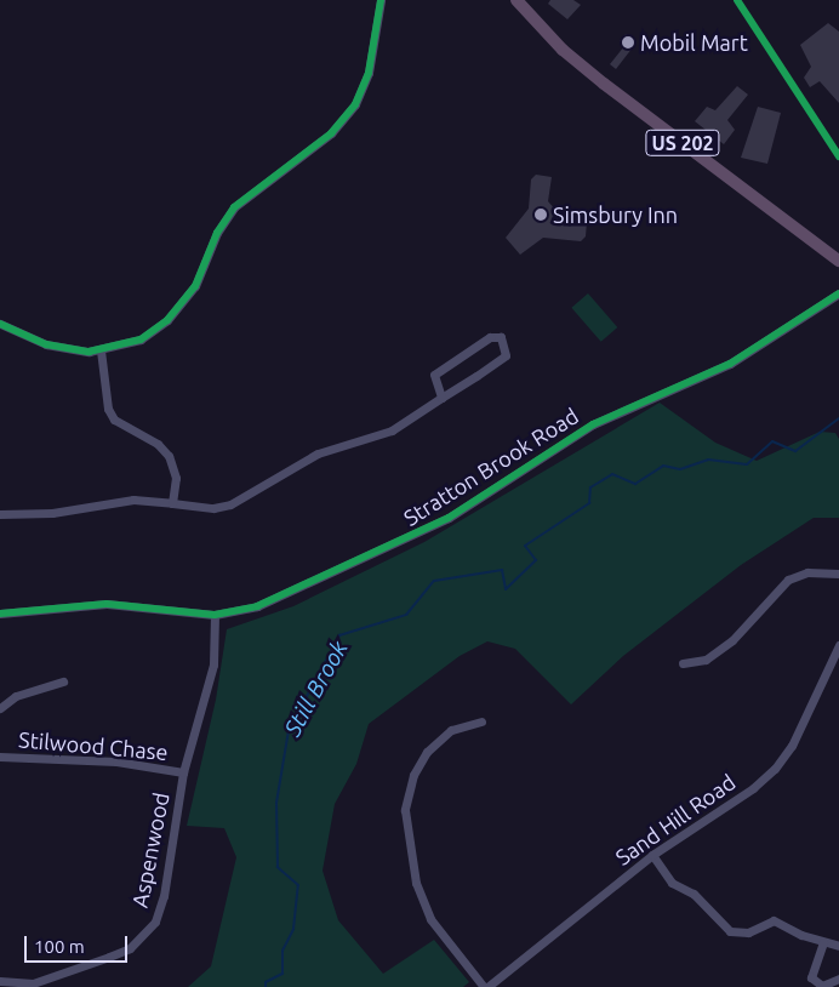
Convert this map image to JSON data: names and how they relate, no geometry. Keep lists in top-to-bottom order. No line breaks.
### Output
{"streets":{"highway":["US 202"],"street":["Stratton Brook Road","Stilwood Chase","Sand Hill Road","Aspenwood"]},"crossings":[["Stratton Brook Road","Aspenwood"],["Stilwood Chase","Aspenwood"]],"water":["Still Brook"],"places":["Mobil Mart","Simsbury Inn"],"scale_bar":"100 m"}
